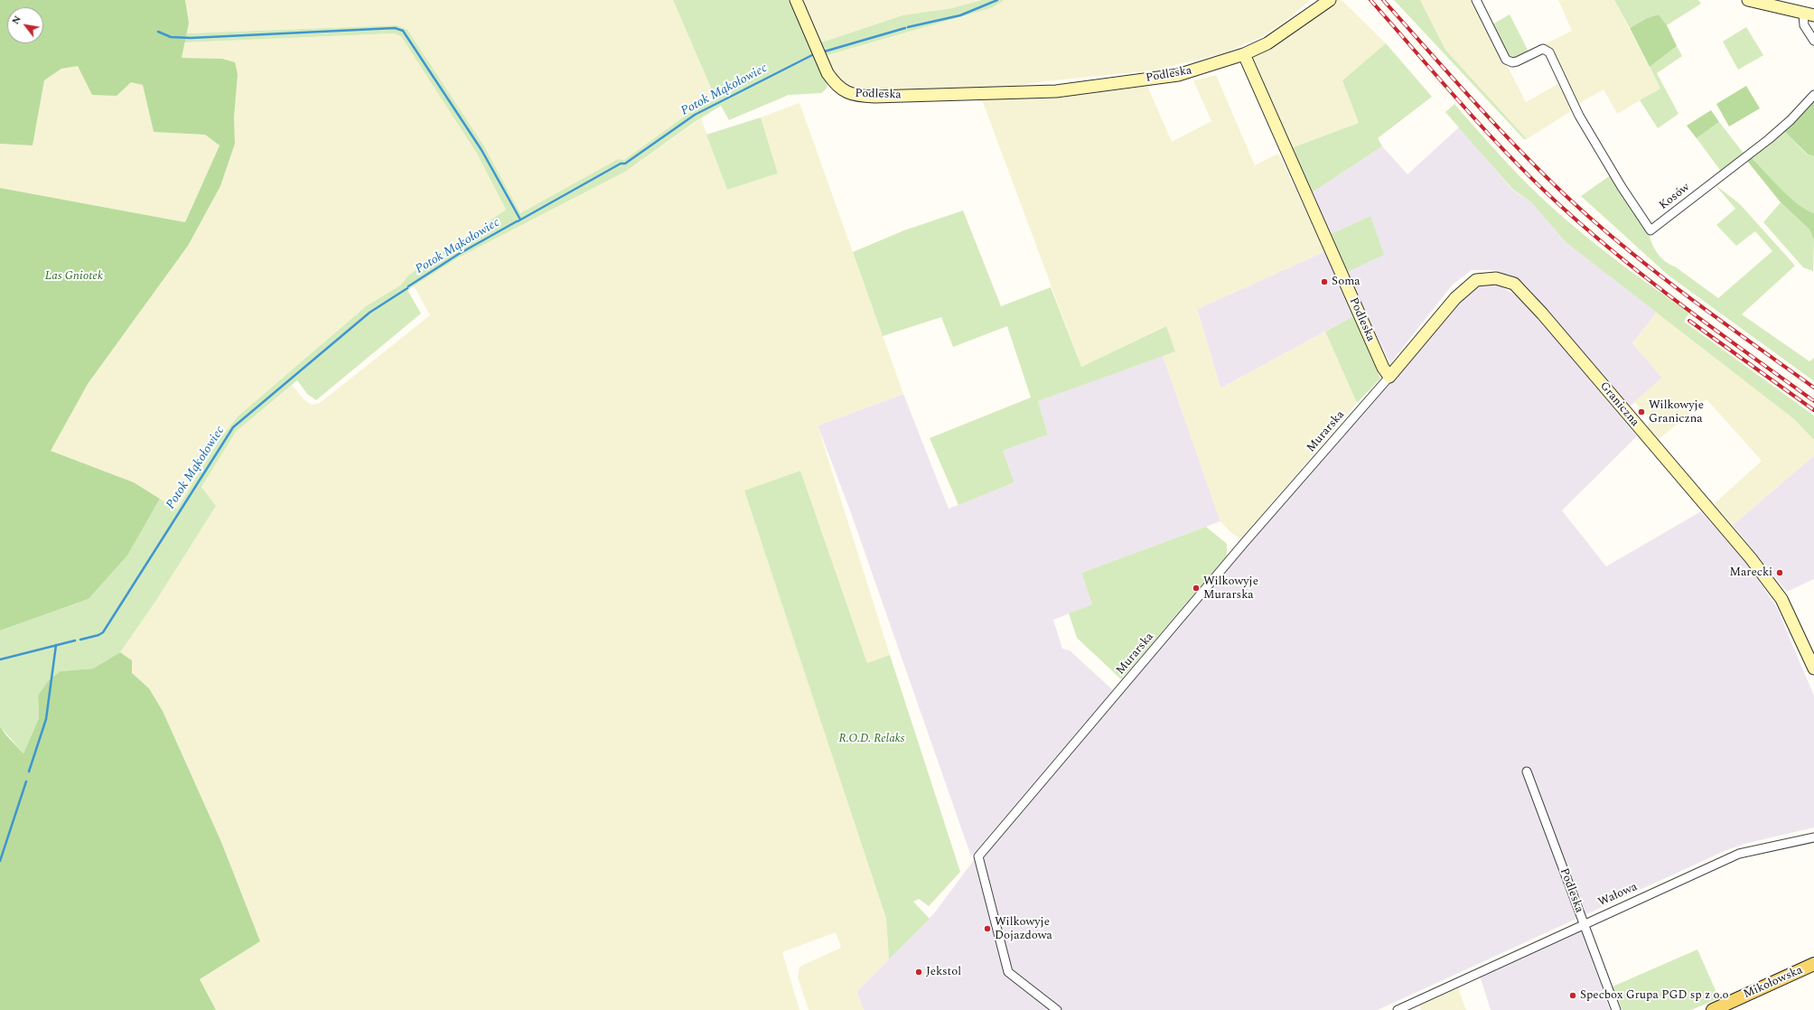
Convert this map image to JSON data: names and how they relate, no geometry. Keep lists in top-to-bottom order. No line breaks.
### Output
{"streets":{"main road":["Mikołowska"],"street":["Podleska","Kosów","Graniczna","Murarska","Wałowa"]},"crossings":[["Podleska","Graniczna"],["Podleska","Murarska"],["Podleska","Wałowa"],["Graniczna","Murarska"]],"water":["Potok Mąkołowiec"],"parks":["Las Gniotek","R.O.D. Relaks"],"places":["Soma","Wilkowyje Graniczna","Marecki","Wilkowyje Murarska","Wilkowyje Dojazdowa","Jekstol","Specbox Grupa PGD sp z o.o"],"north":"top left"}
